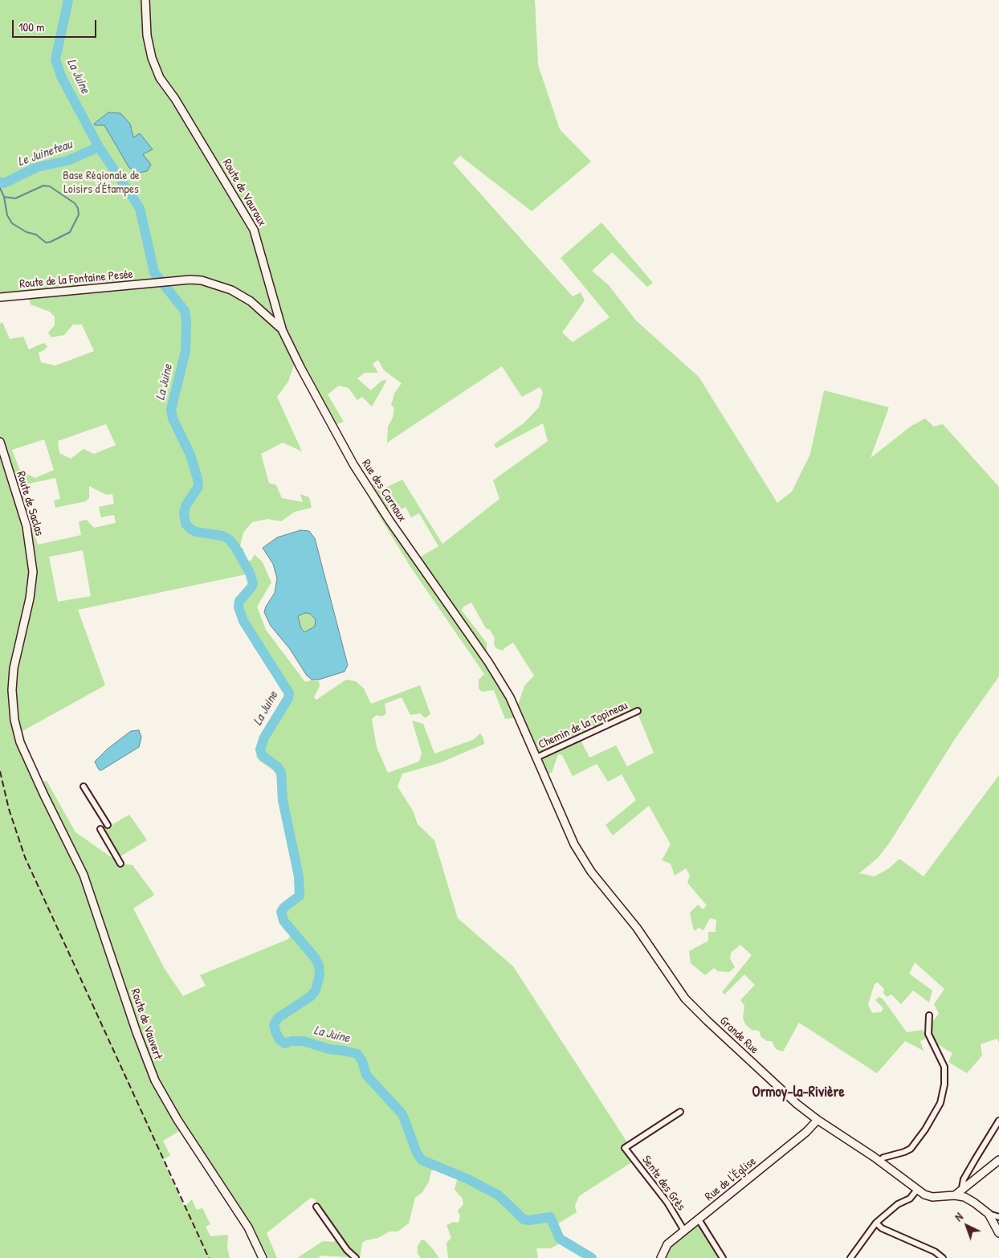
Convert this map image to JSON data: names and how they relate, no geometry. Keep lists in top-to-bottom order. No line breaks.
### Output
{"streets":{"street":["Route de Vauroux","Route de la Fontaine Pesée","Rue des Carnaux","Route de Saclas","Chemin de la Topineau","Route de Vauvert","Grande Rue","Rue de l'Église","Sente des Grès"]},"crossings":[["Route de Vauroux","Rue des Carnaux"],["Route de la Fontaine Pesée","Rue des Carnaux"],["Rue des Carnaux","Chemin de la Topineau"],["Rue des Carnaux","Grande Rue"],["Route de Saclas","Route de Vauvert"],["Grande Rue","Rue de l'Église"],["Rue de l'Église","Sente des Grès"]],"districts":["Ormoy-la-Rivière"],"water":["La Juine","Le Juineteau"],"parks":["Base Régionale de Loisirs d'Étampes"],"scale_bar":"100 m","north":"top left"}
